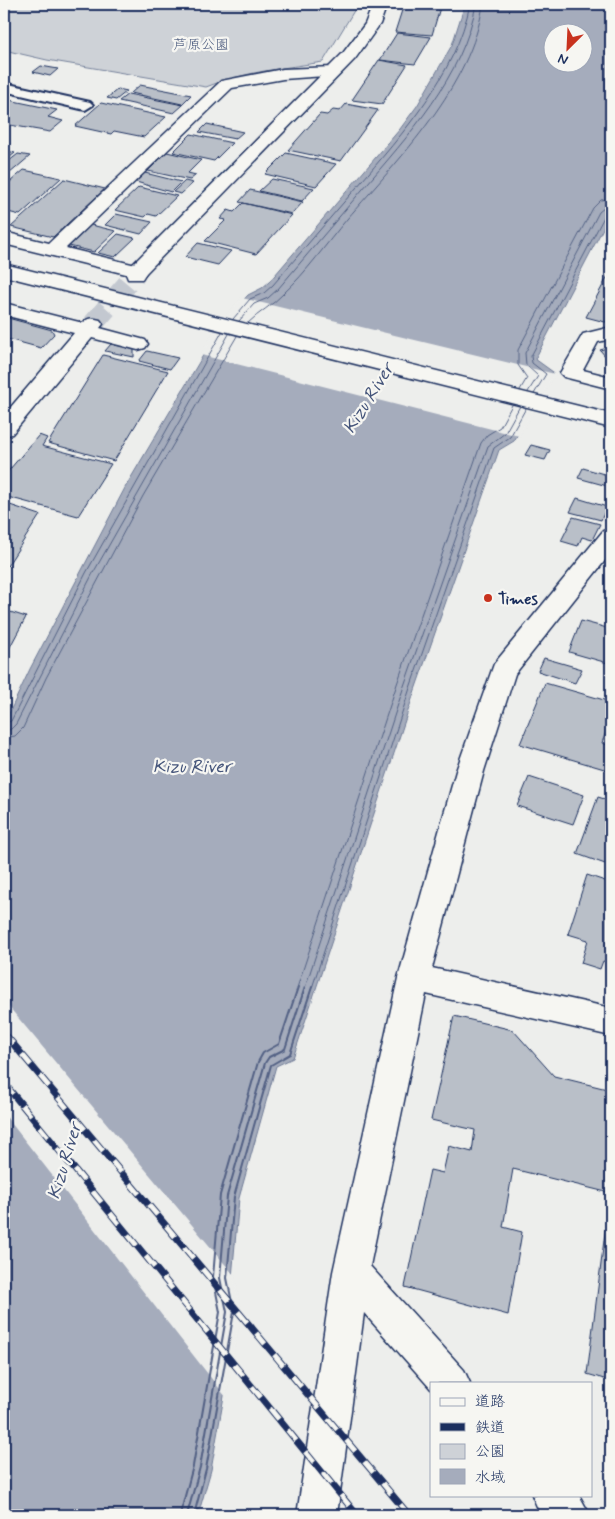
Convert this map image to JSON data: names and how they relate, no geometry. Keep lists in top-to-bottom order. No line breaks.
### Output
{"water":["Kizu River"],"parks":["芦原公園"],"places":["Times"],"legend":["道路","鉄道","公園","水域"],"north":"bottom left"}
